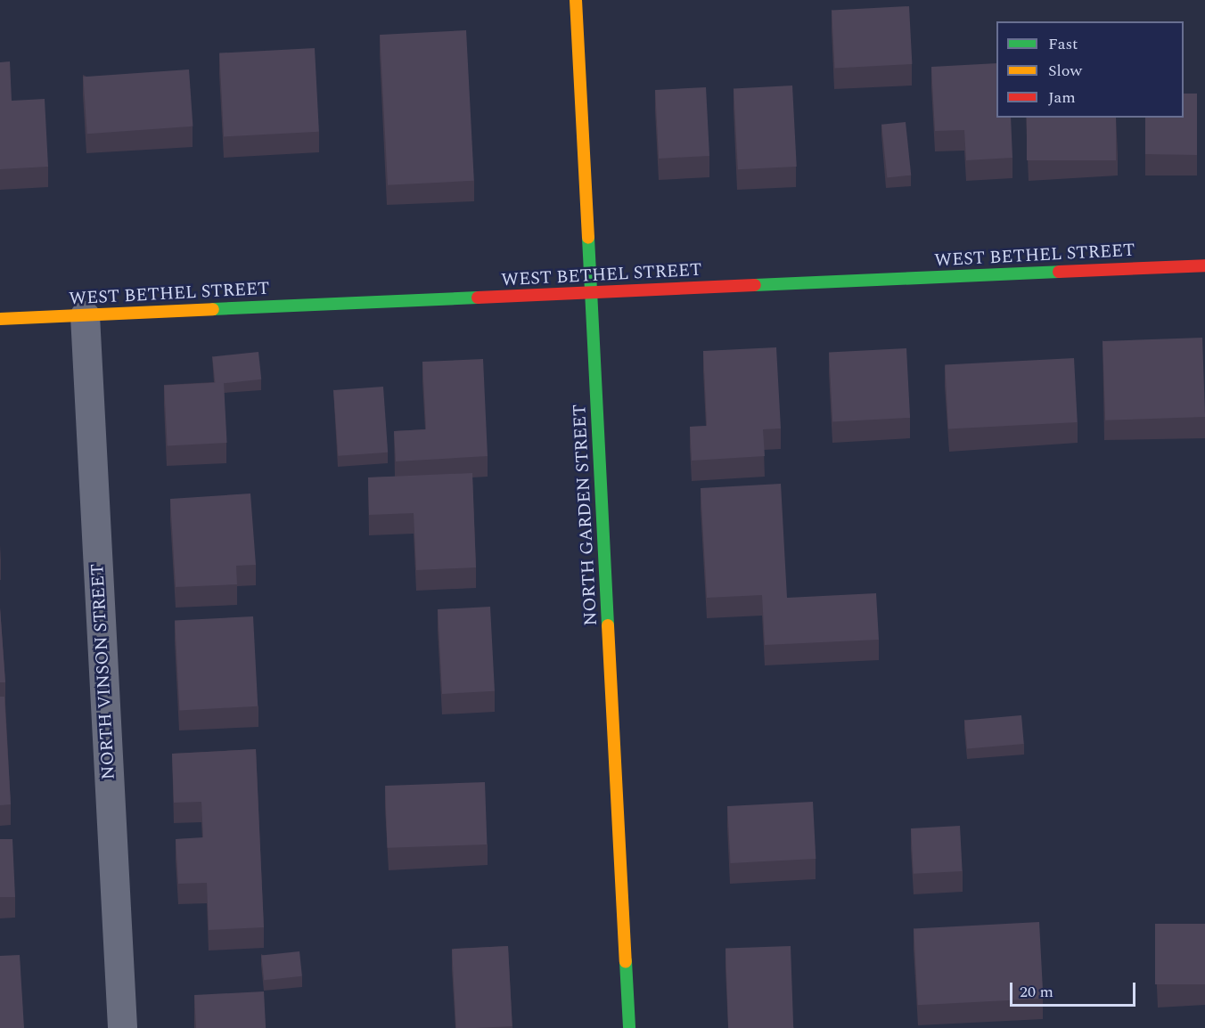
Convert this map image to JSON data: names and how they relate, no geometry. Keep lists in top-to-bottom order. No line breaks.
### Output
{"streets":{"street":["WEST BETHEL STREET","NORTH GARDEN STREET","NORTH VINSON STREET"]},"crossings":[["WEST BETHEL STREET","NORTH GARDEN STREET"],["WEST BETHEL STREET","NORTH VINSON STREET"]],"legend":["Fast","Slow","Jam"],"scale_bar":"20 m"}
